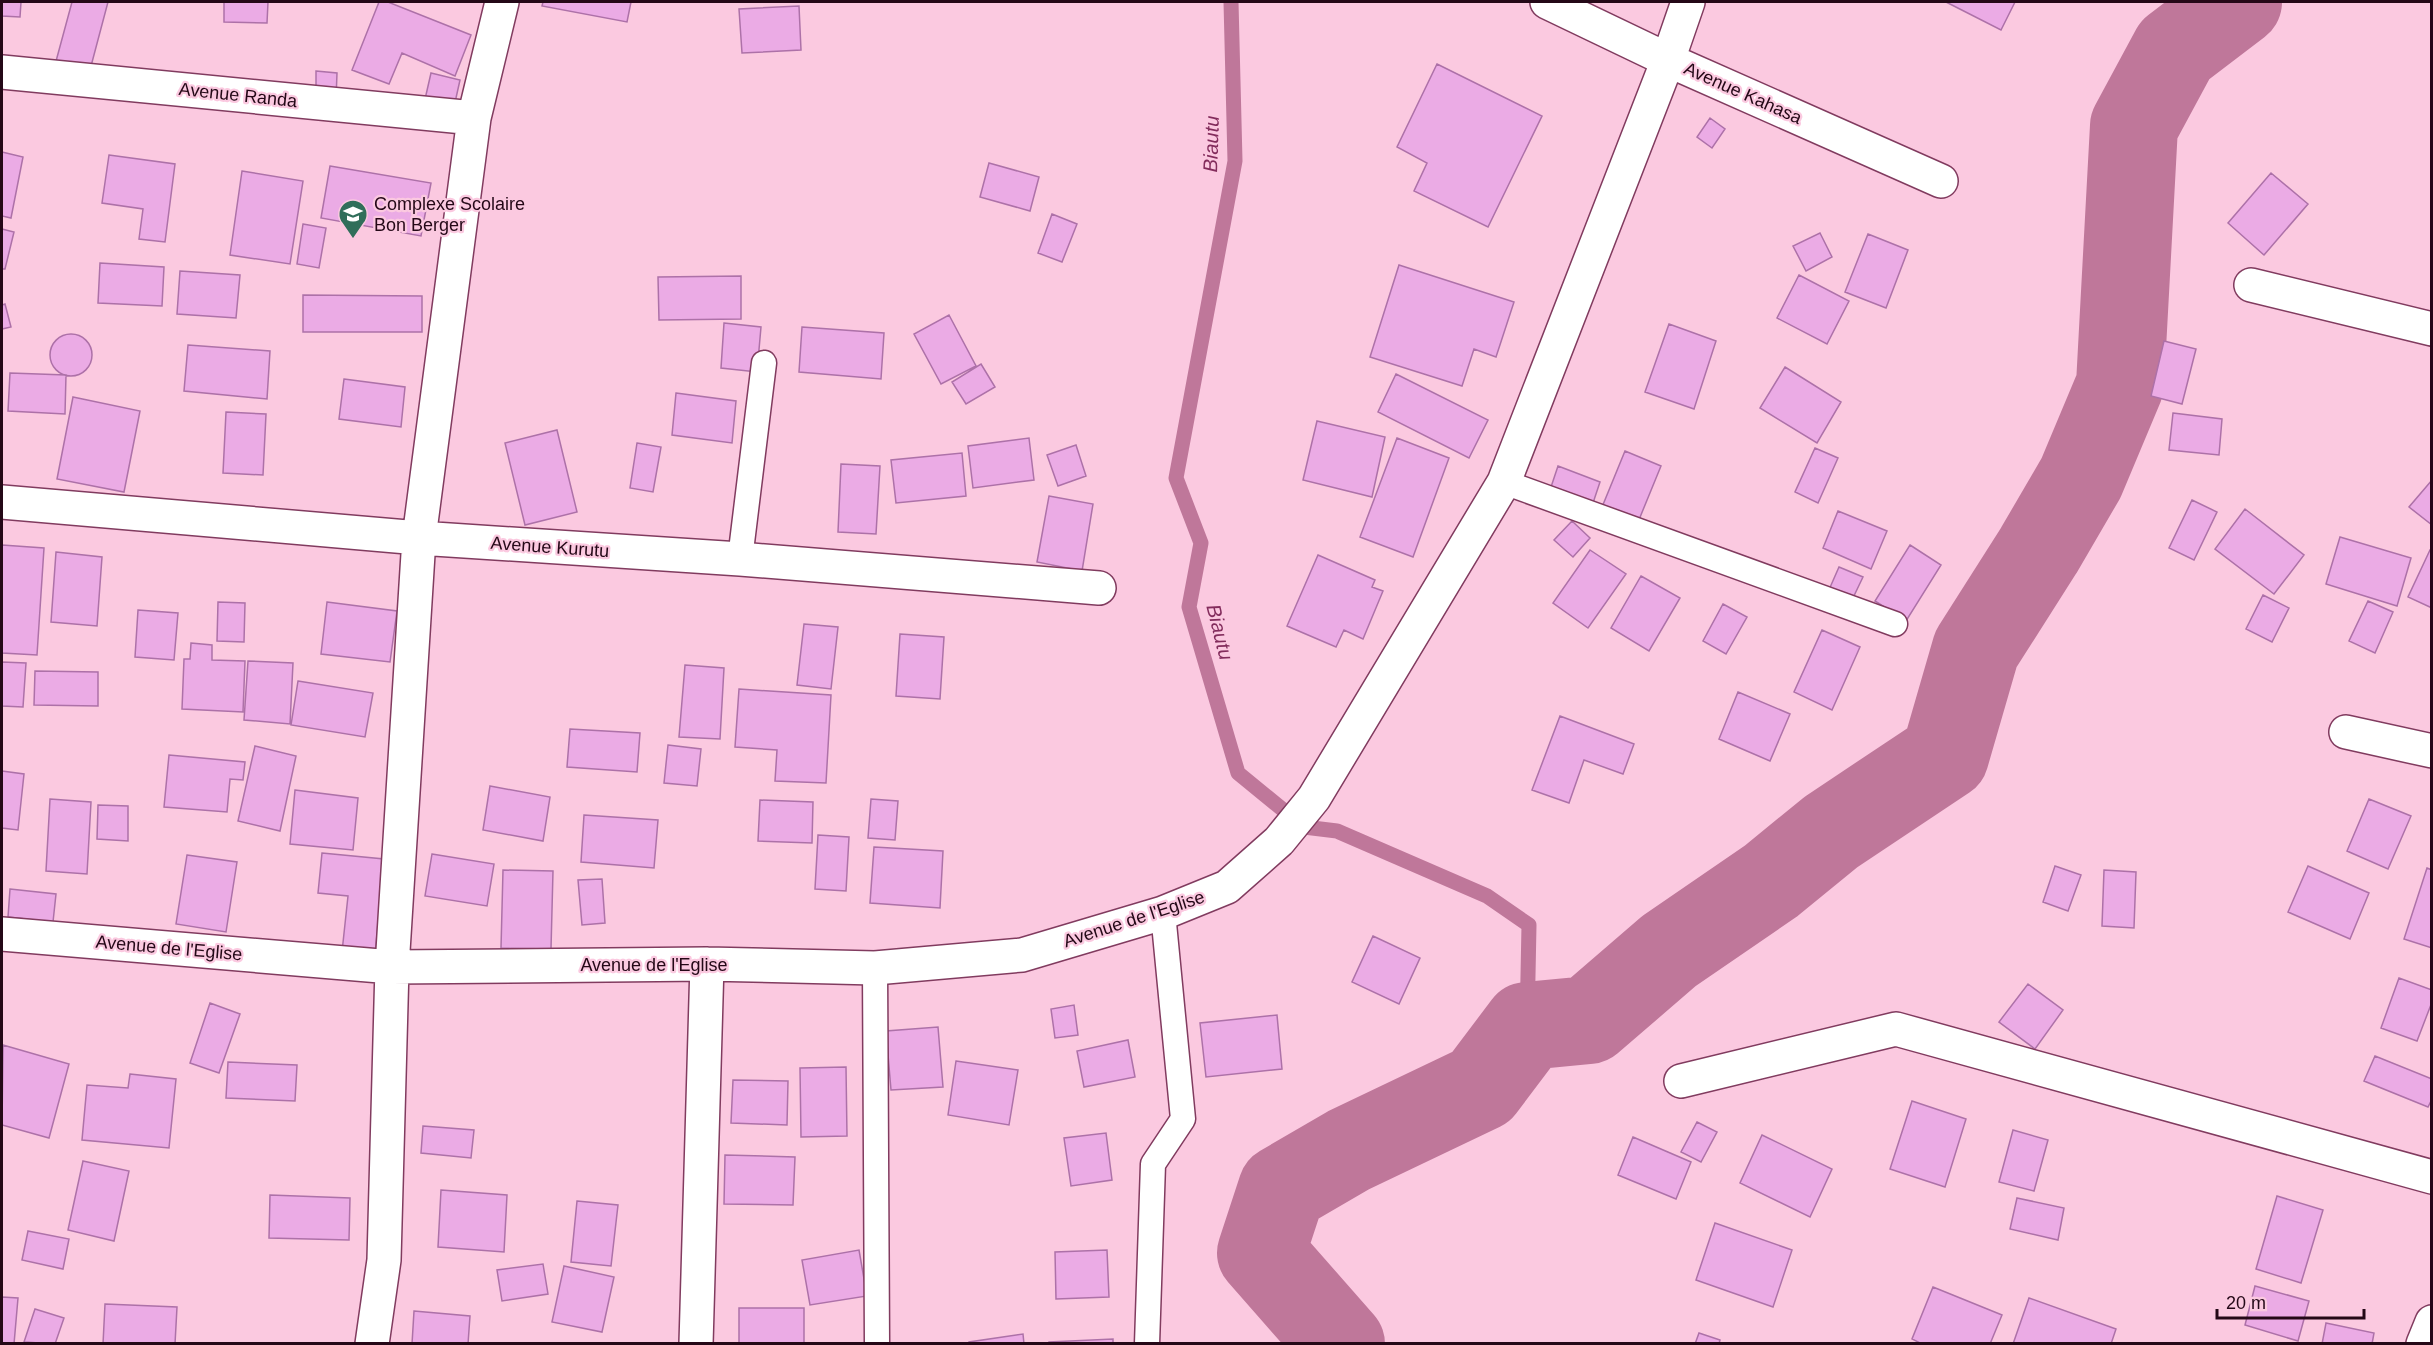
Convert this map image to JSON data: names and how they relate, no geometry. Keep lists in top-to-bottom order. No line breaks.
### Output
{"streets":{"street":["Avenue Kahasa","Avenue Randa","Avenue Kurutu","Avenue de l'Eglise"]},"crossings":[["Avenue Kahasa","Avenue de l'Eglise"]],"water":["Biautu"],"places":{"school or university":["Complexe Scolaire Bon Berger"]},"scale_bar":"20 m"}
